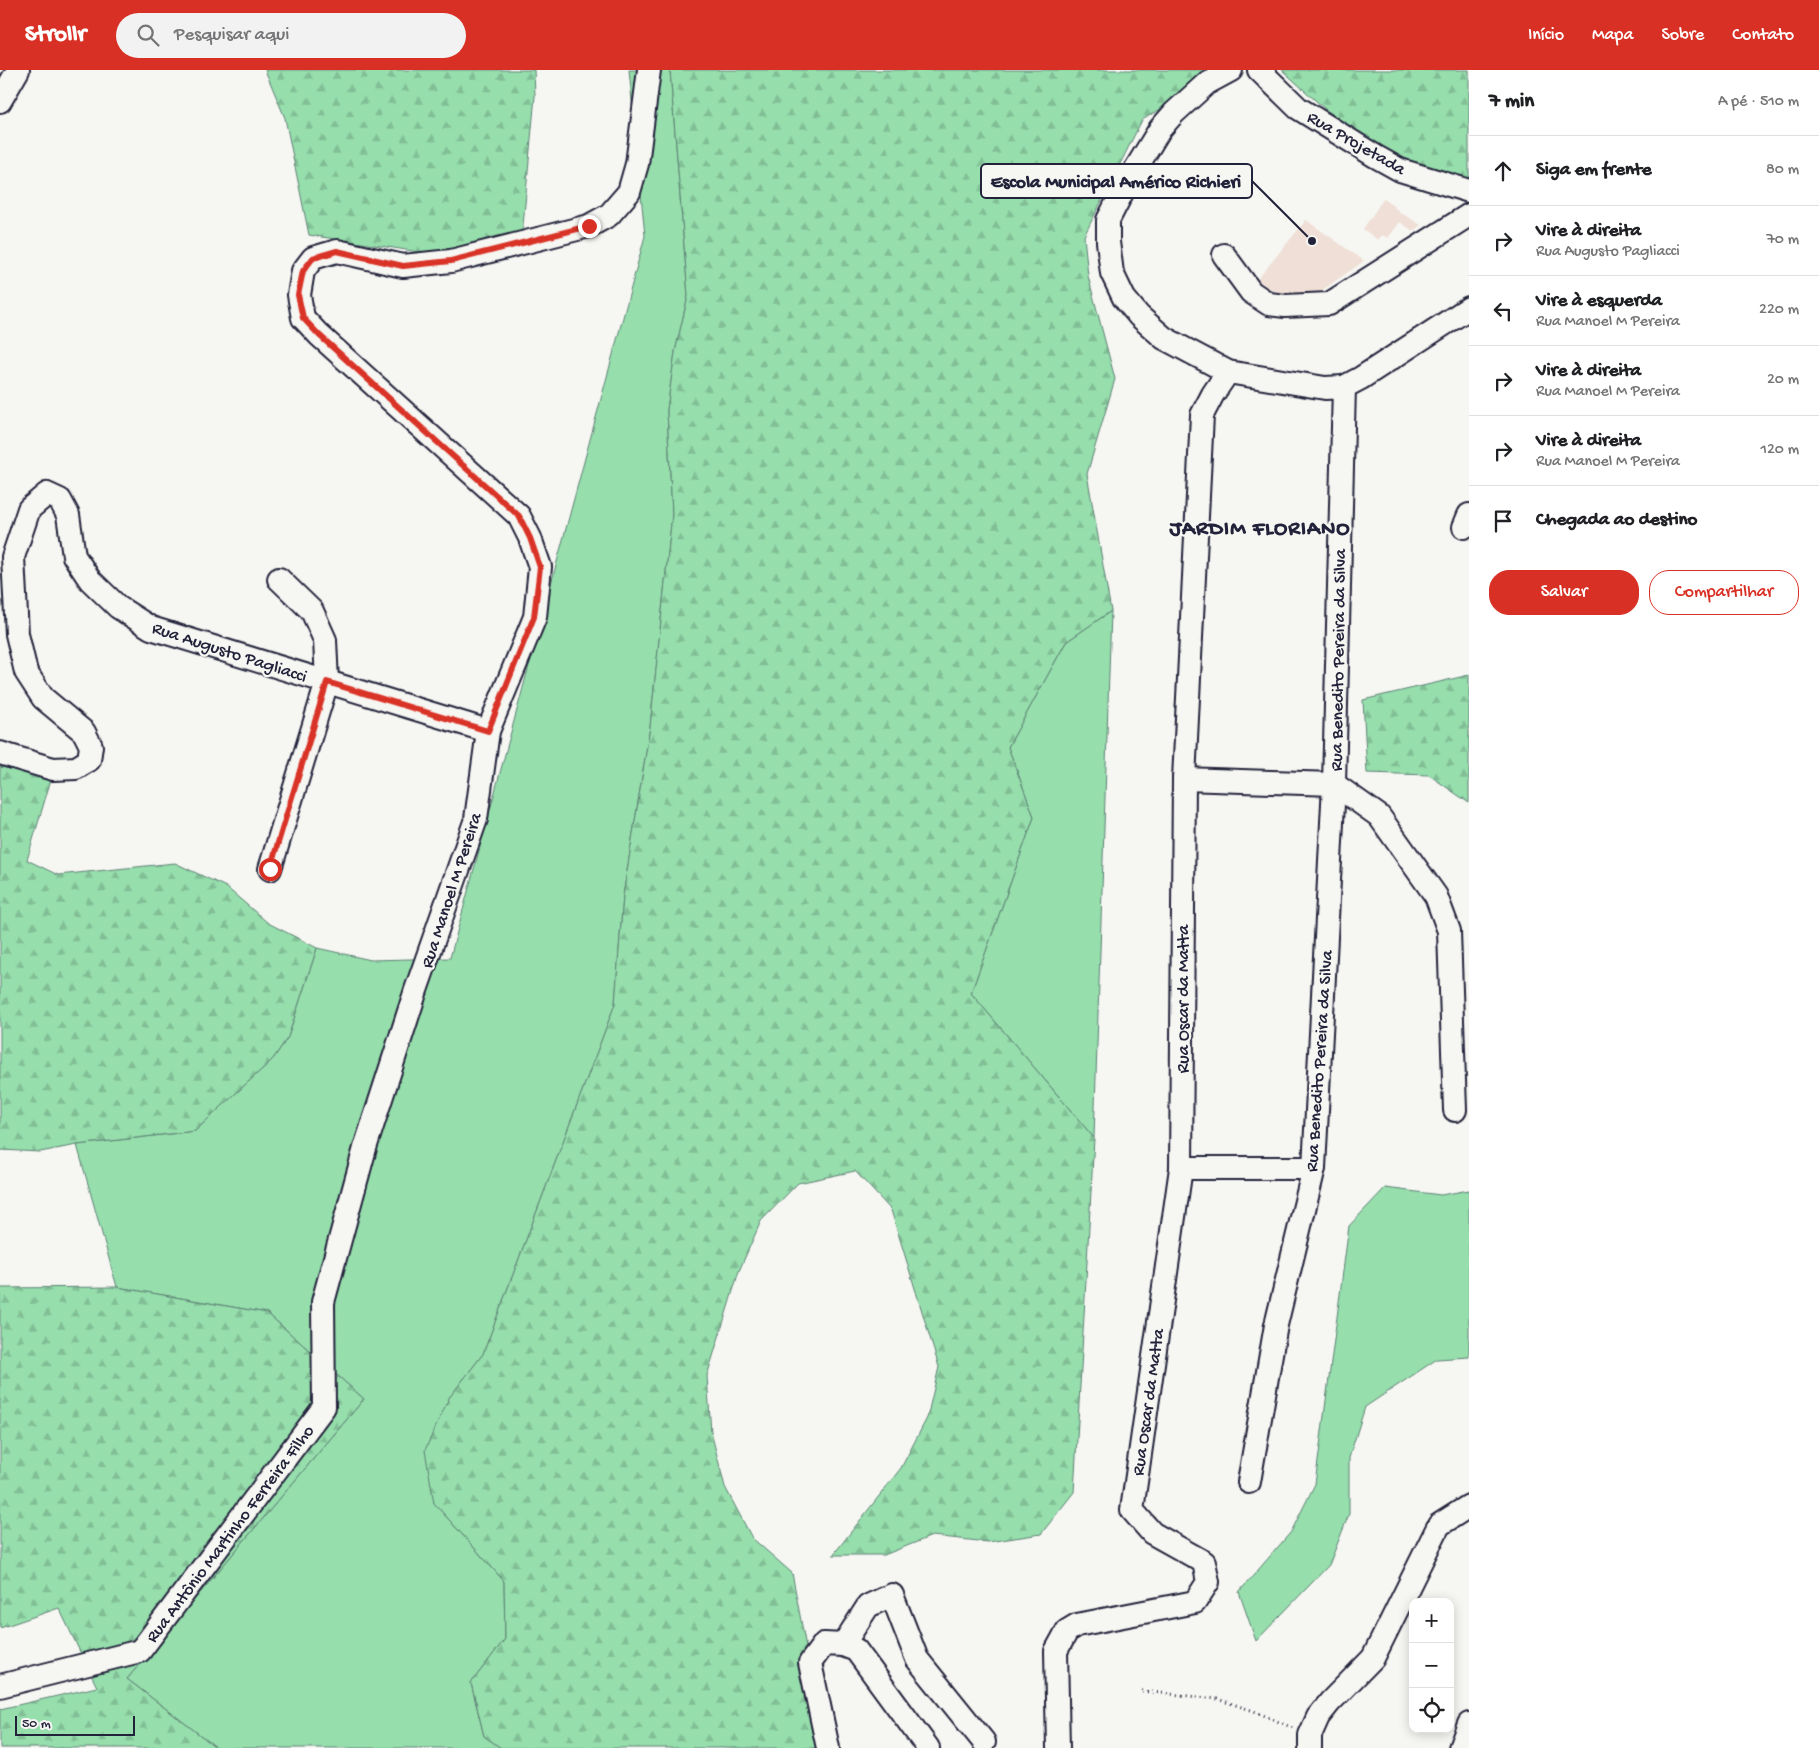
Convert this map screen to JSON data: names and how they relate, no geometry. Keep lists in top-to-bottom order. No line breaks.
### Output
{"streets":{"street":["Rua Projetada","Rua Augusto Pagliacci","Rua Benedito Pereira da Silva","Rua Manoel M Pereira","Rua Oscar da Matta","Rua Antônio Martinho Ferreira Filho"]},"crossings":[["Rua Augusto Pagliacci","Rua Manoel M Pereira"],["Rua Manoel M Pereira","Rua Antônio Martinho Ferreira Filho"]],"districts":["JARDIM FLORIANO"],"places":["Escola Municipal Américo Richieri"],"scale_bar":"50 m","page":{"header":"Strollr","search":"Pesquisar aqui","nav":["Início","Mapa","Sobre","Contato"],"heading":["7 min","A pé · 510 m"],"list":[["Siga em frente","80 m"],["Vire à direita","Rua Augusto Pagliacci","70 m"],["Vire à esquerda","Rua Manoel M Pereira","220 m"],["Vire à direita","Rua Manoel M Pereira","20 m"],["Vire à direita","Rua Manoel M Pereira","120 m"],"Chegada ao destino"],"buttons":["Salvar","Compartilhar"],"map_buttons":["+","−"],"scale":"50 m"}}
